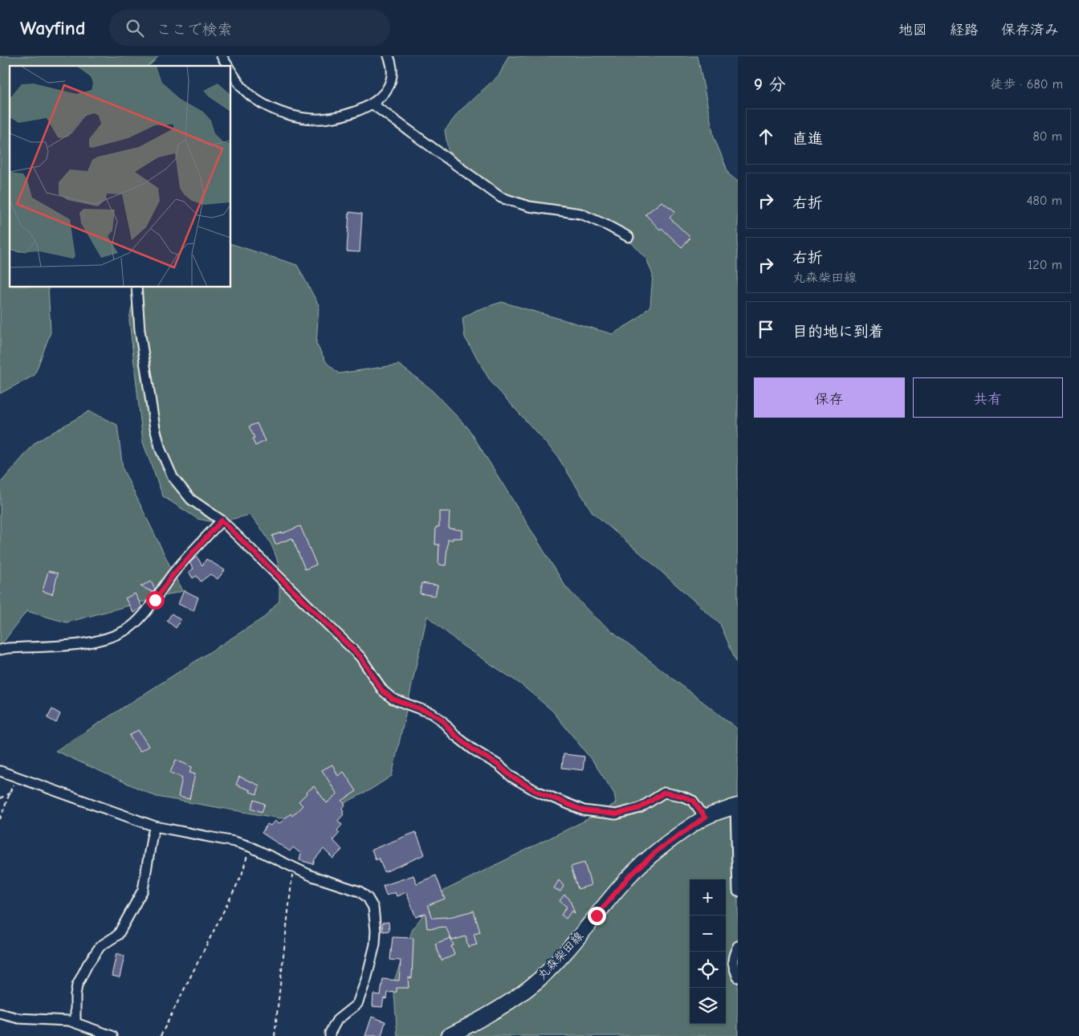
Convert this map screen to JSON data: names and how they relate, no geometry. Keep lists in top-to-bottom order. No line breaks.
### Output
{"streets":{"main road":["丸森柴田線"]},"page":{"header":"Wayfind","search":"ここで検索","nav":["地図","経路","保存済み"],"heading":["9 分","徒歩 · 680 m"],"list":[["直進","80 m"],["右折","480 m"],["右折","丸森柴田線","120 m"],"目的地に到着"],"buttons":["保存","共有"],"map_buttons":["+","−"]}}
